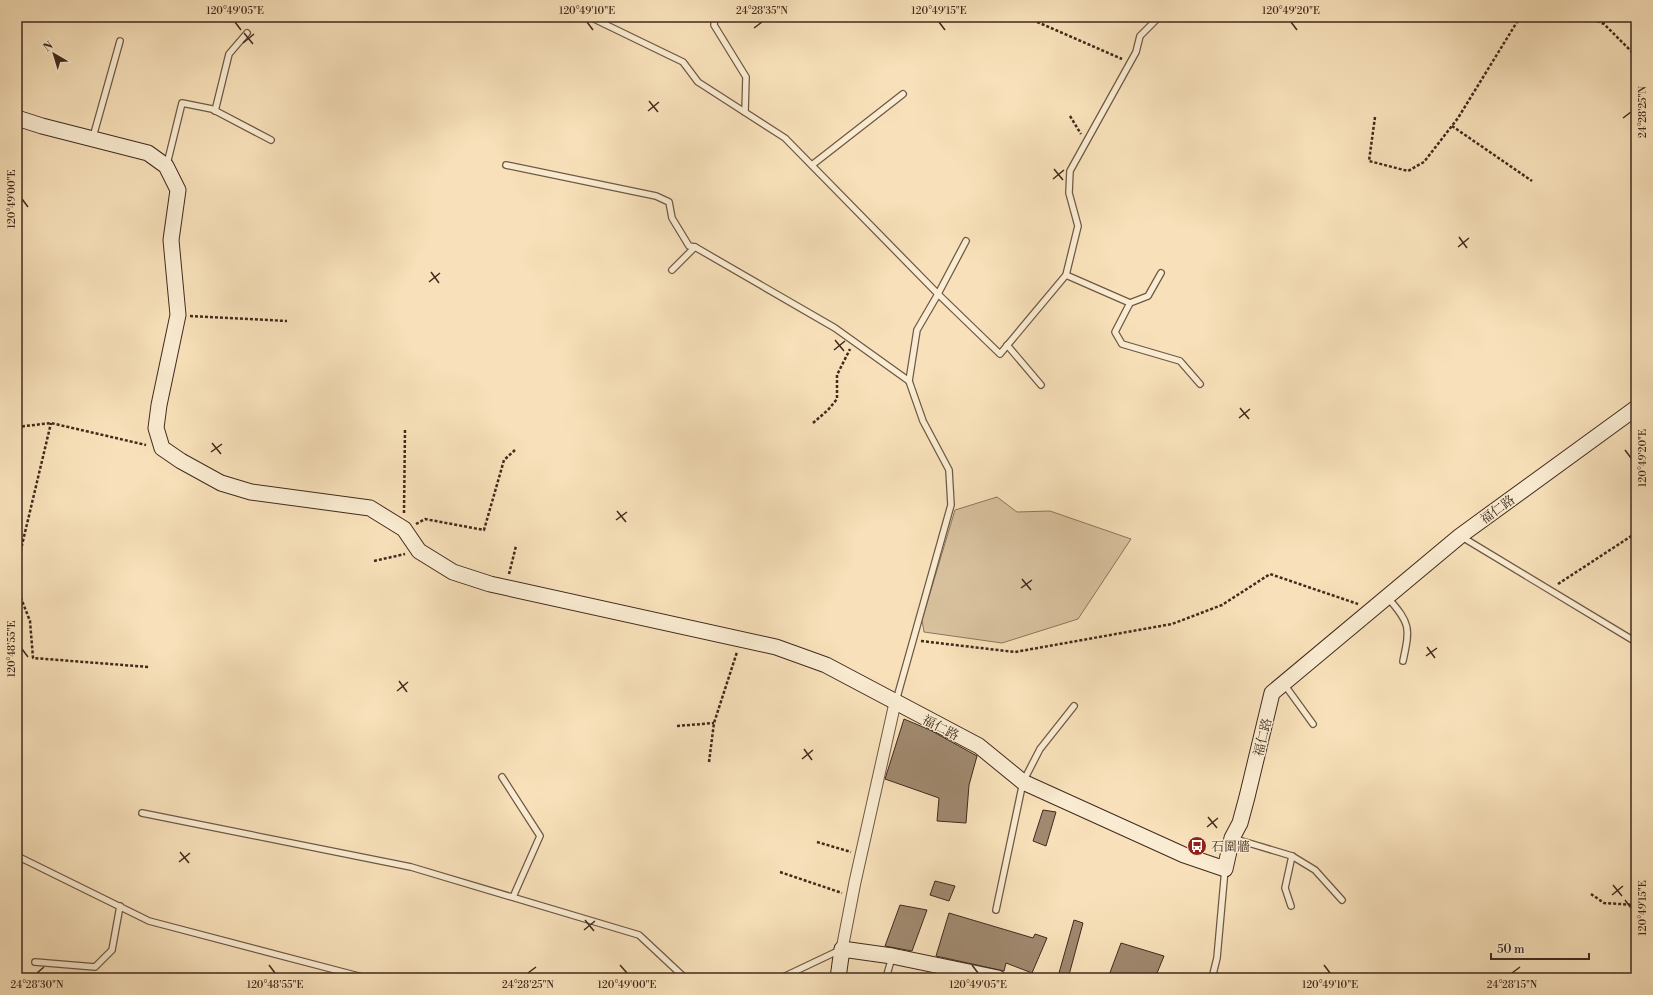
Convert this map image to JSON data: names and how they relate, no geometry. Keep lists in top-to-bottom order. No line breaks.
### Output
{"streets":{"street":["福仁路"]},"places":{"bus stop":["石圍牆"]},"scale_bar":"50 m","north":"top left","coordinates":["120°49'05\"E","120°49'10\"E","24°28'35\"N","120°49'15\"E","120°49'20\"E","24°28'25\"N","120°49'00\"E","120°48'55\"E","24°28'30\"N","24°28'15\"N"]}
